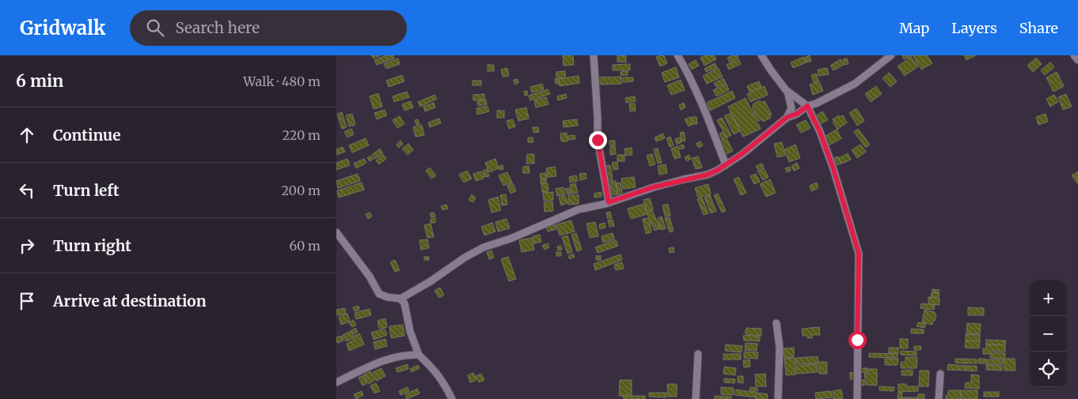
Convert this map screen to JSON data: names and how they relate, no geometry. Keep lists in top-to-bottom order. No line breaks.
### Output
{"page":{"header":"Gridwalk","search":"Search here","nav":["Map","Layers","Share"],"heading":["6 min","Walk · 480 m"],"list":[["Continue","220 m"],["Turn left","200 m"],["Turn right","60 m"],"Arrive at destination"],"map_buttons":["+","−"]}}
